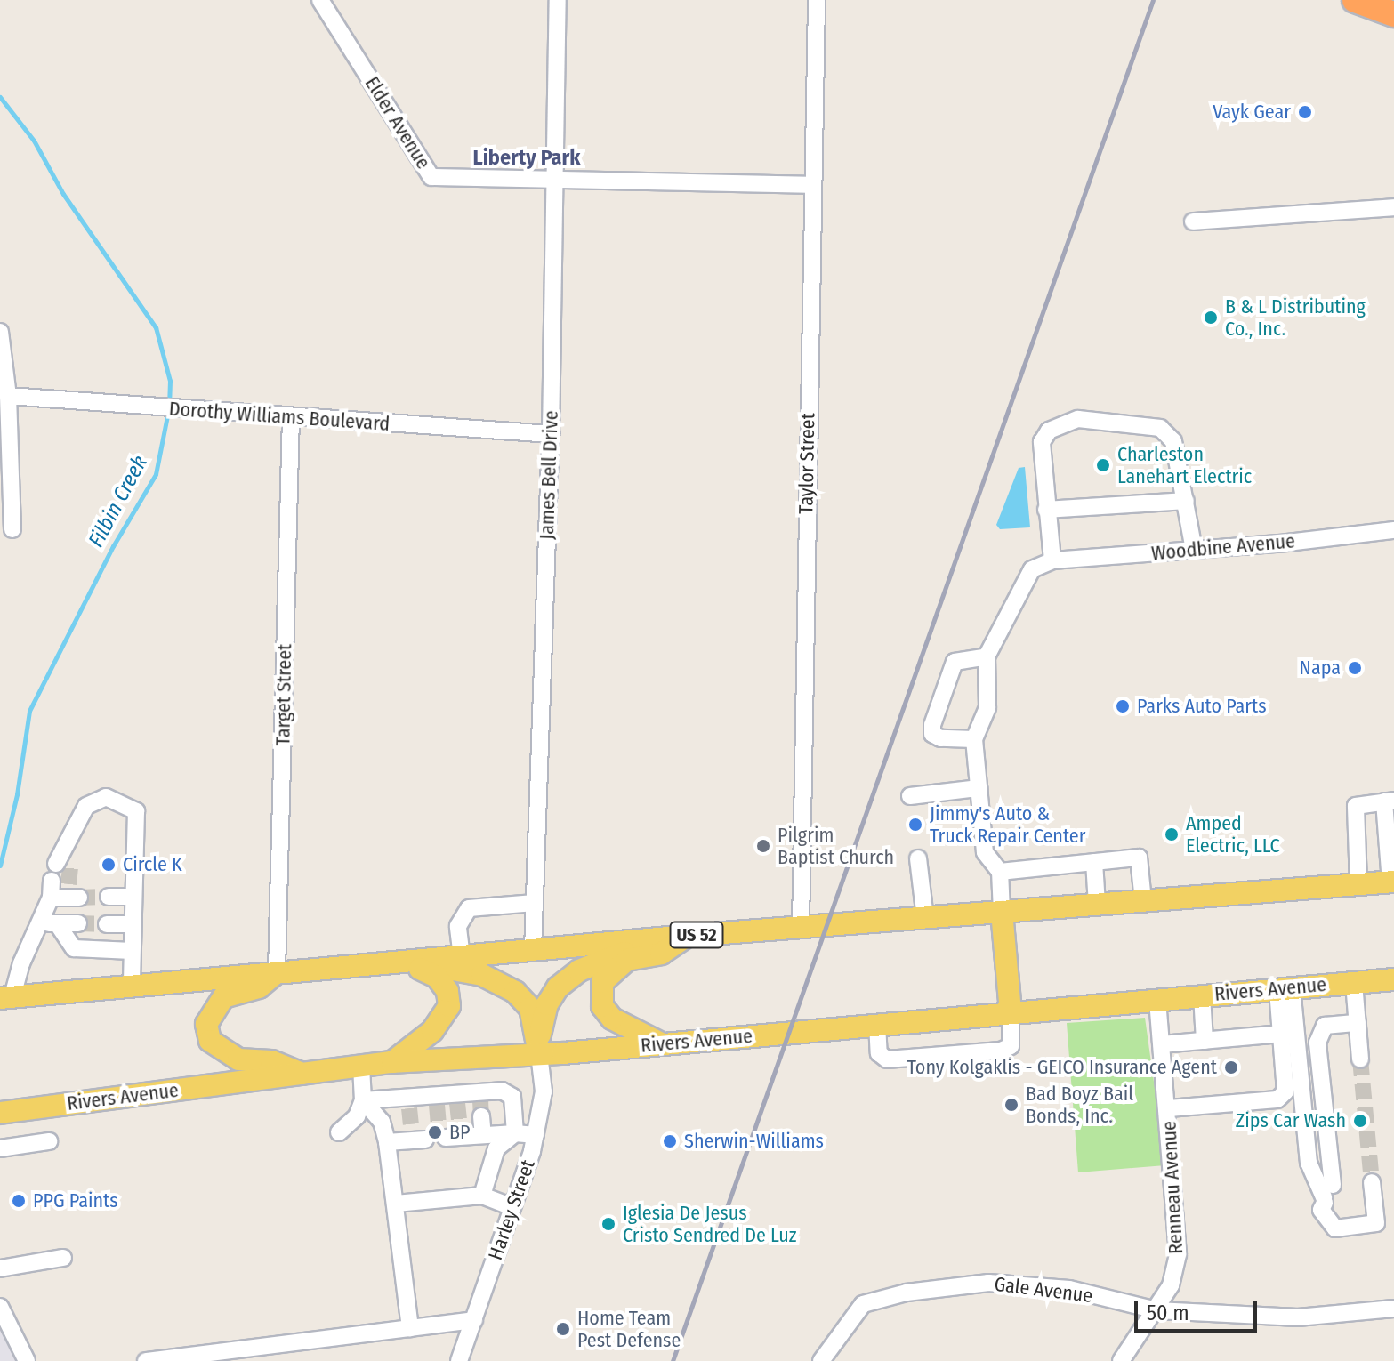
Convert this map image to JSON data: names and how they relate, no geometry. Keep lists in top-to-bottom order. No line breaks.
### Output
{"streets":{"main road":["US 52","Rivers Avenue"],"street":["Elder Avenue","Dorothy Williams Boulevard","Taylor Street","James Bell Drive","Woodbine Avenue","Target Street","Renneau Avenue","Harley Street","Gale Avenue"]},"crossings":[["Elder Avenue","Taylor Street"],["Elder Avenue","James Bell Drive"],["Dorothy Williams Boulevard","James Bell Drive"],["Dorothy Williams Boulevard","Target Street"],["Taylor Street","US 52"],["James Bell Drive","US 52"],["Target Street","US 52"],["Rivers Avenue","Renneau Avenue"],["Rivers Avenue","Harley Street"],["Renneau Avenue","Gale Avenue"]],"districts":["Liberty Park"],"water":["Filbin Creek"],"places":["Vayk Gear","B & L Distributing Co., Inc.","Charleston Lanehart Electric","Napa","Parks Auto Parts","Jimmy's Auto & Truck Repair Center","Amped Electric, LLC","Pilgrim Baptist Church","Circle K","Tony Kolgaklis - GEICO Insurance Agent","Bad Boyz Bail Bonds, Inc.","Zips Car Wash","BP","Sherwin-Williams","PPG Paints","Iglesia De Jesus Cristo Sendred De Luz","Home Team Pest Defense"],"scale_bar":"50 m"}
